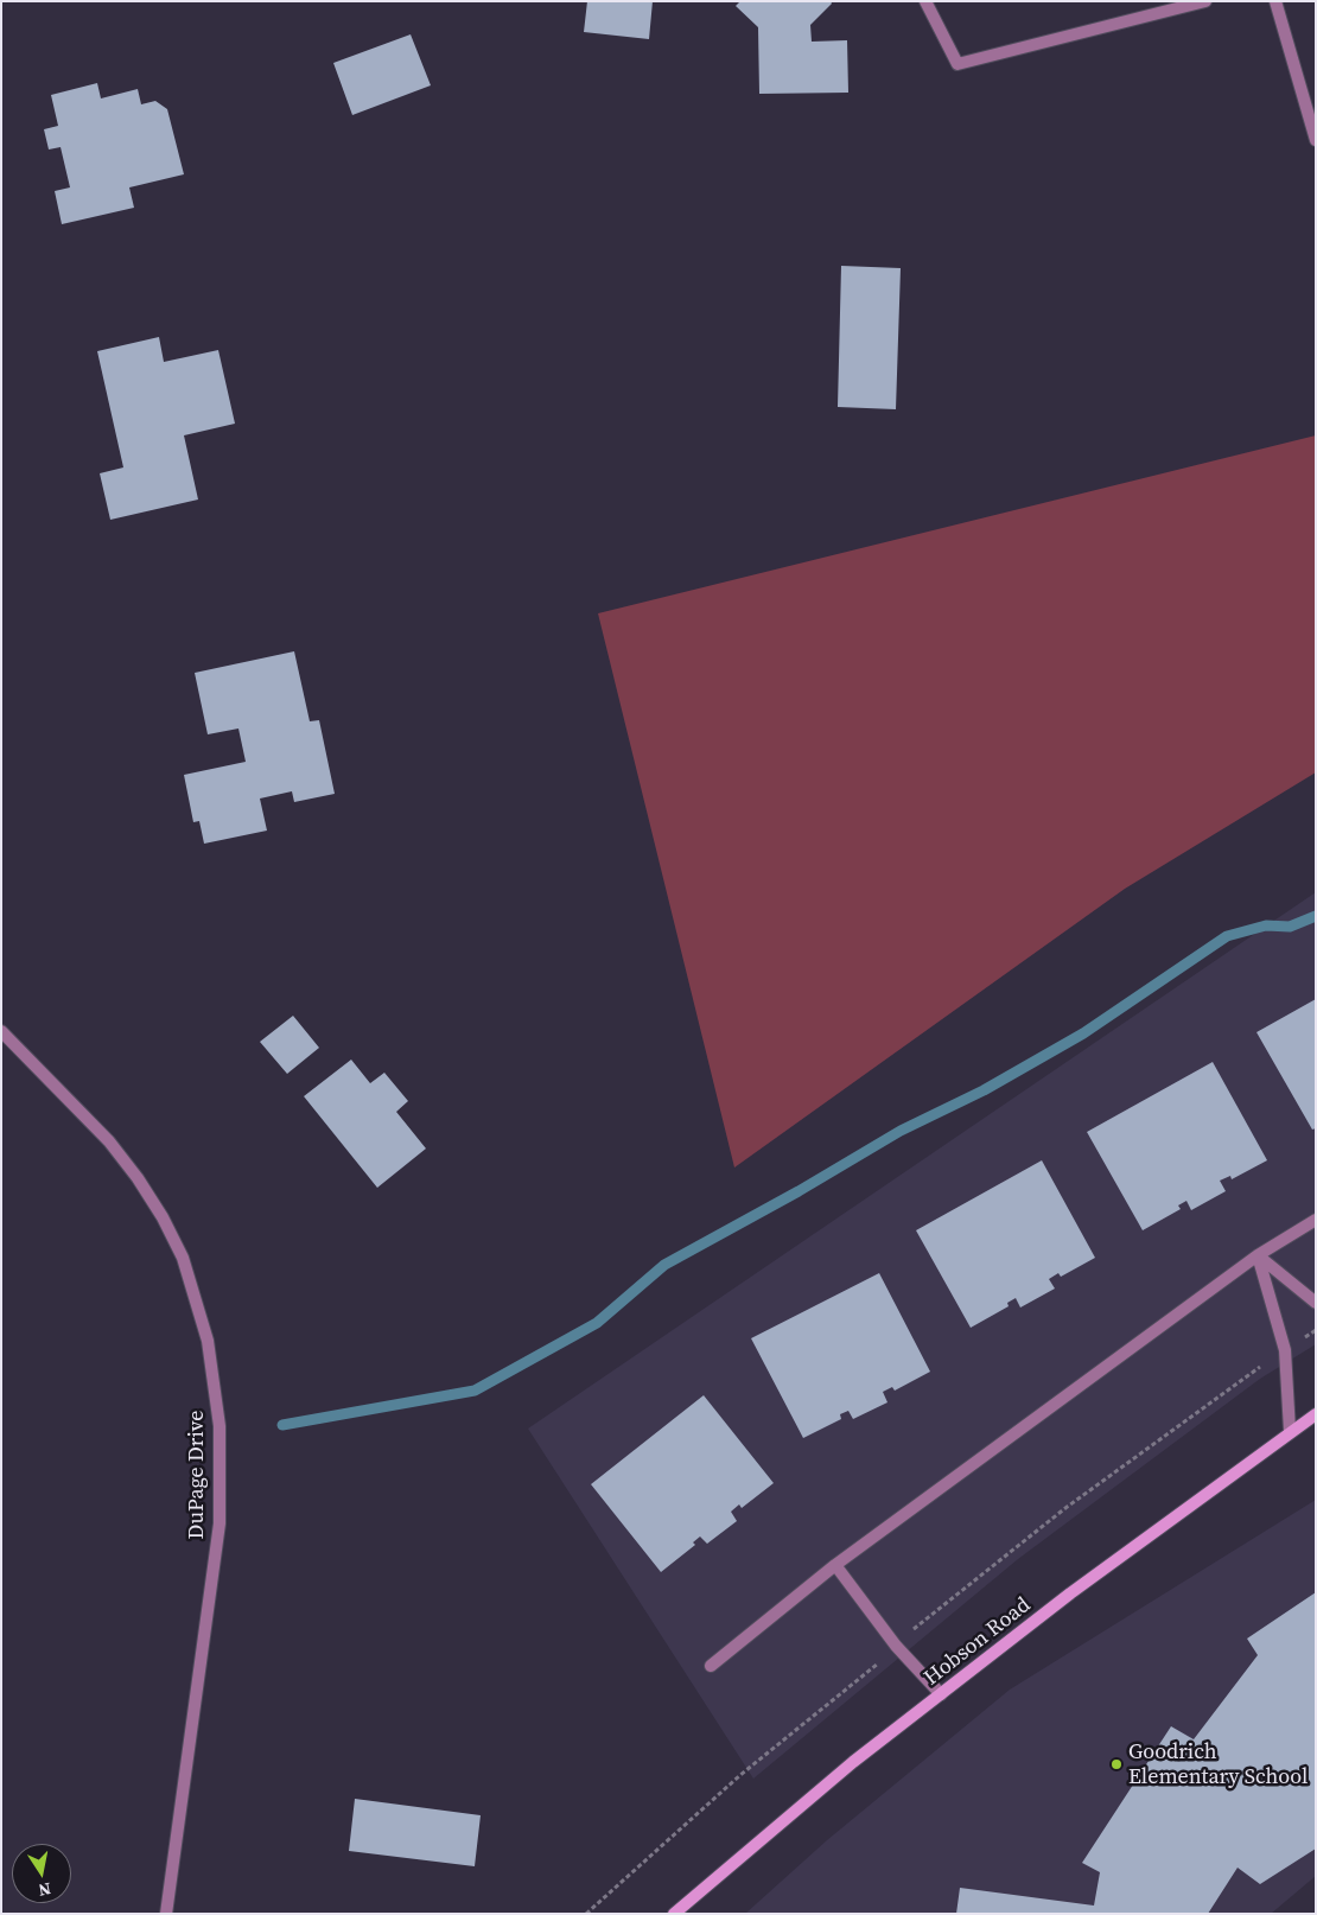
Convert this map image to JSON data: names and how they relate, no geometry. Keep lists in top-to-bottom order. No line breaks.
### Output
{"streets":{"main road":["Hobson Road"],"street":["DuPage Drive"]},"places":["Goodrich Elementary School"],"north":"bottom"}
